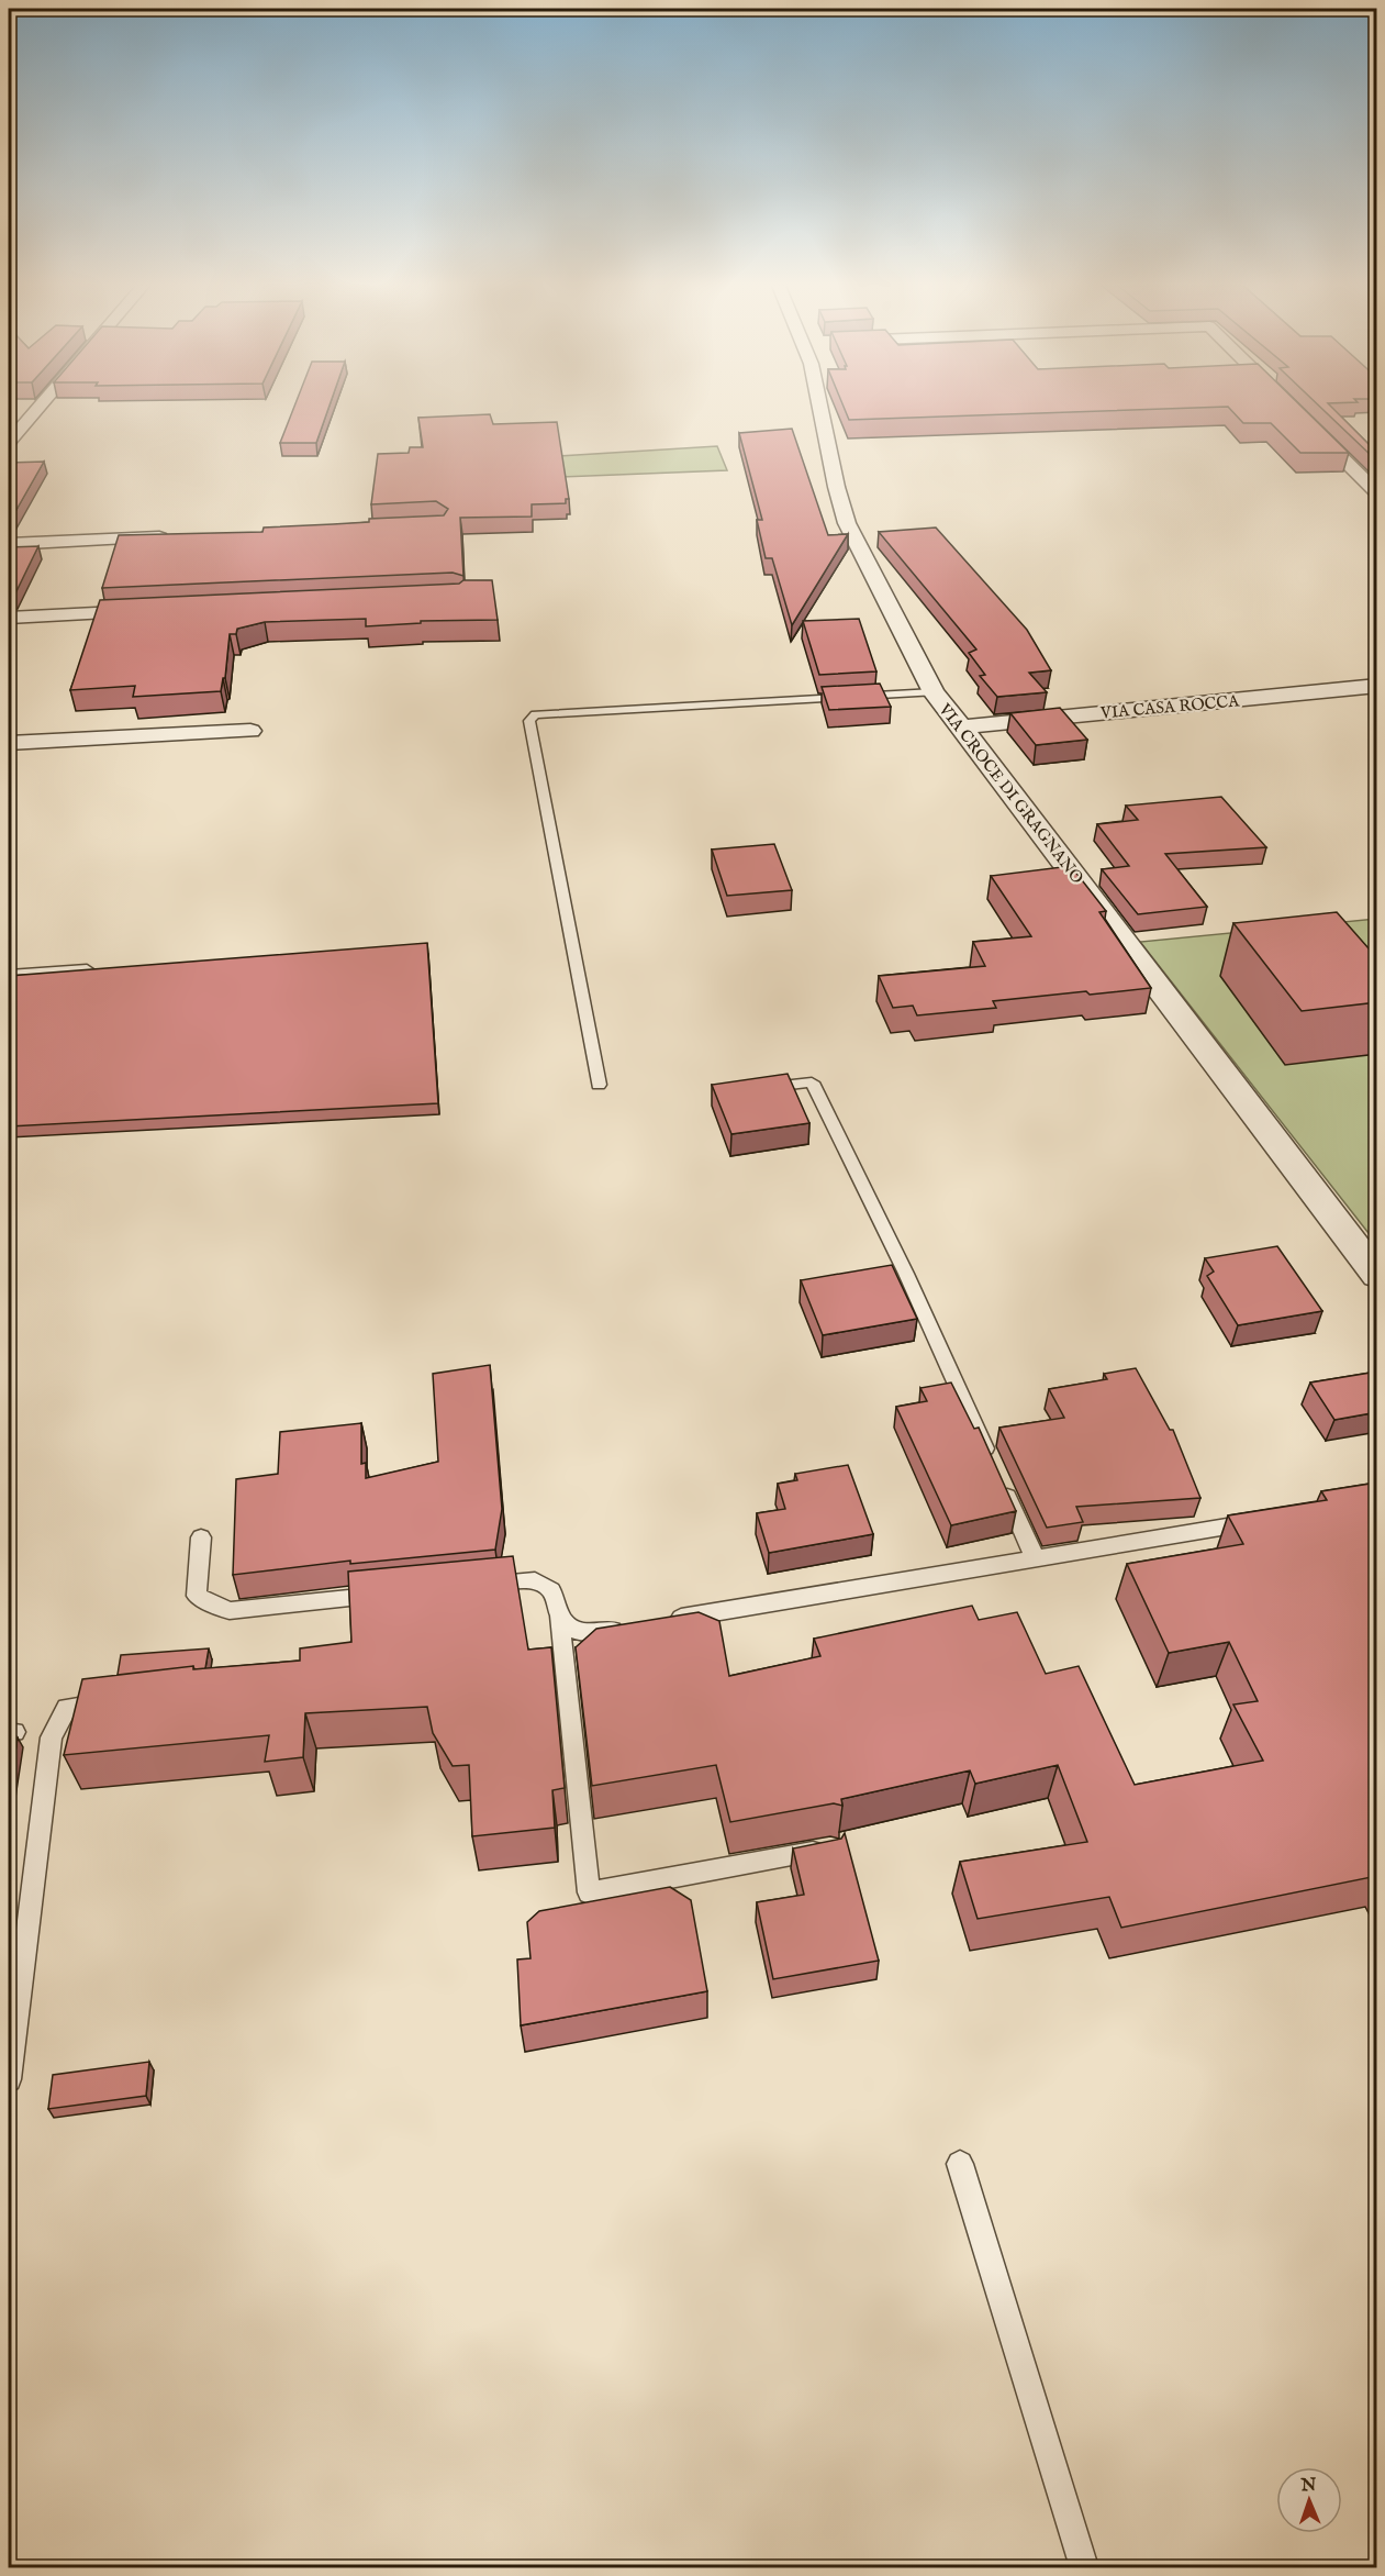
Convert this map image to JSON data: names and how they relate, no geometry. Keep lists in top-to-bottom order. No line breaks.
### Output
{"streets":{"street":["VIA CASA ROCCA","VIA CROCE DI GRAGNANO"]},"crossings":[["VIA CASA ROCCA","VIA CROCE DI GRAGNANO"]],"north":"top"}
